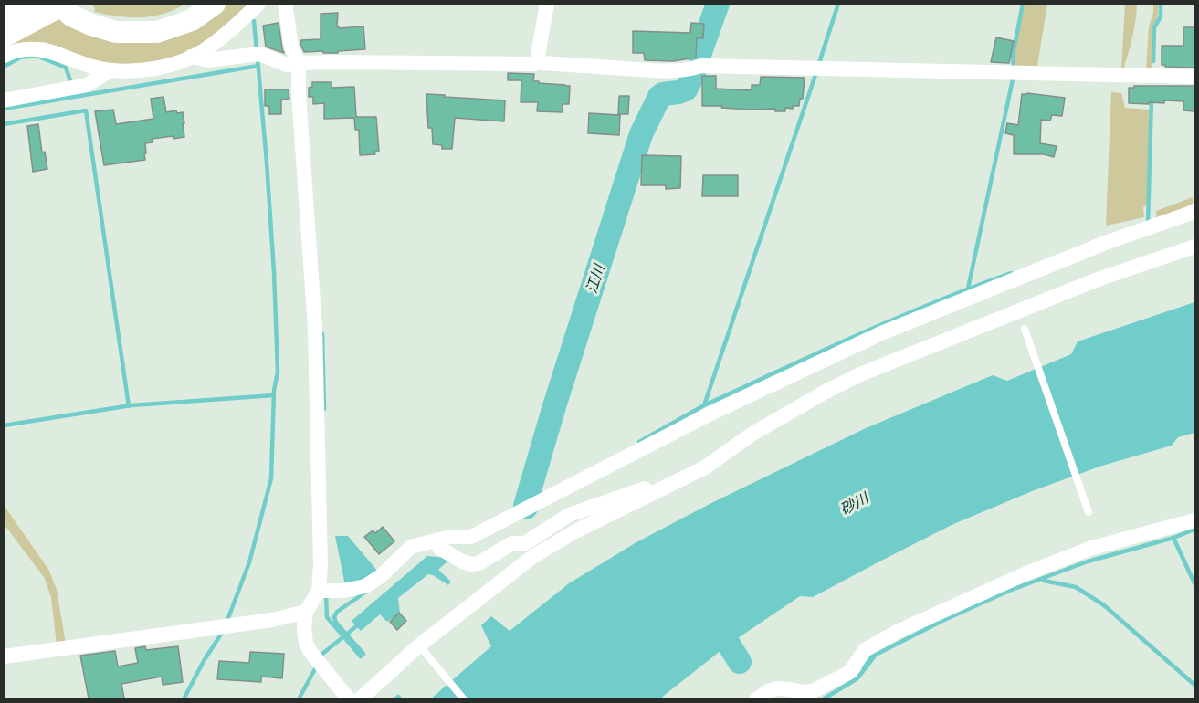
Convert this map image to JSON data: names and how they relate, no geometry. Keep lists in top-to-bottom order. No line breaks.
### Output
{"water":["江川","砂川"]}
